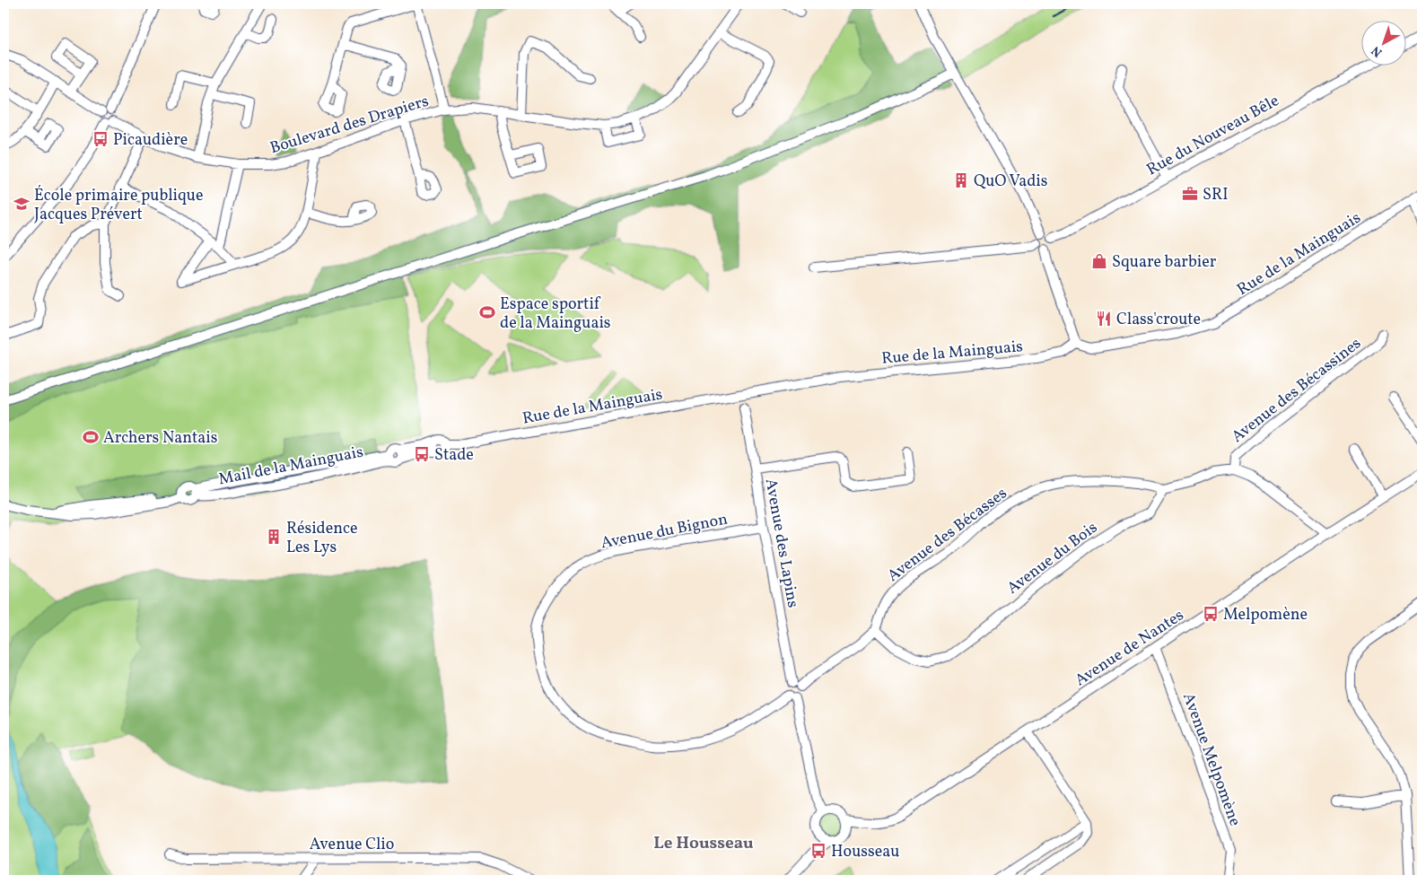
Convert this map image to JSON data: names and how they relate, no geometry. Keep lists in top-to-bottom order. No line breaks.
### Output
{"streets":{"street":["Boulevard des Drapiers","Rue du Nouveau Bêle","Rue de la Mainguais","Avenue des Bécassines","Mail de la Mainguais","Avenue du Bignon","Avenue des Bécasses","Avenue des Lapins","Avenue du Bois","Avenue de Nantes","Avenue Melpomène","Avenue Clio"]},"crossings":[["Avenue du Bignon","Avenue des Lapins"],["Avenue des Bécasses","Avenue du Bois"],["Avenue de Nantes","Avenue Melpomène"]],"districts":["Le Housseau"],"places":{"bus stop":["Picaudière","Stade","Melpomène","Housseau"],"building":["QuO Vadis","Résidence Les Lys"],"office":["SRI"],"school or university":["École primaire publique Jacques Prévert"],"shop":["Square barbier"],"sports":["Espace sportif de la Mainguais","Archers Nantais"],"restaurant":["Class'croute"]},"north":"bottom left"}
